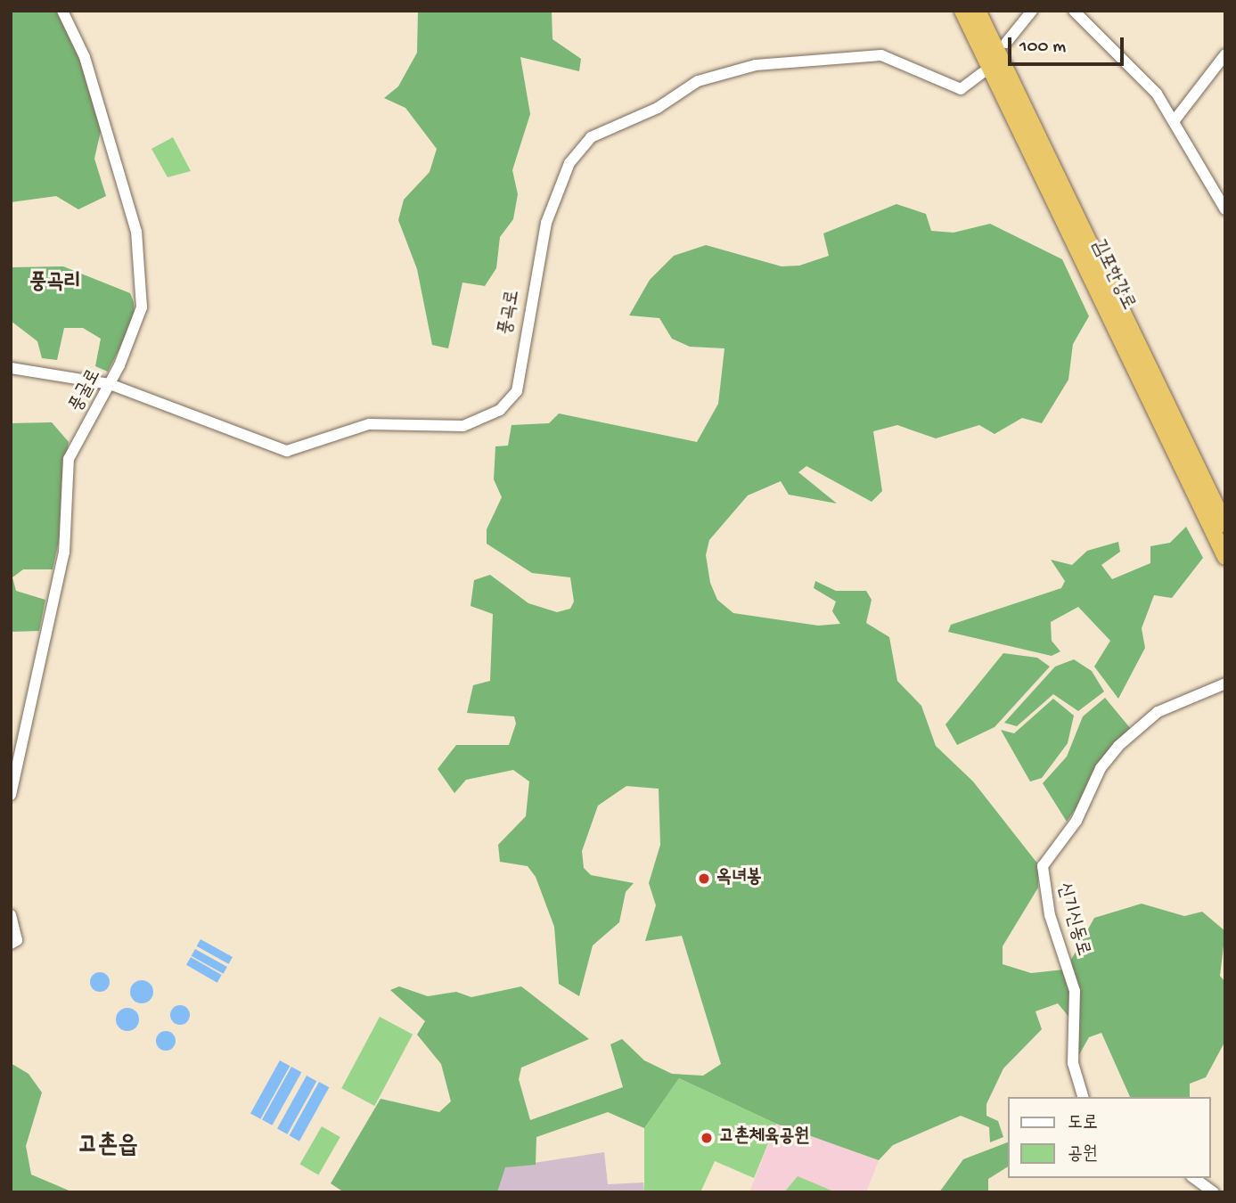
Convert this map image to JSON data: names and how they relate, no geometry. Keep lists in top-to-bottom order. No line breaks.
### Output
{"streets":{"highway":["김포한강로"],"street":["풍곡로","풍굴로","신기신동로"]},"crossings":[["풍곡로","풍굴로"]],"districts":["풍곡리","고촌읍"],"places":["옥녀봉","고촌체육공원"],"legend":["도로","공원"],"scale_bar":"100 m"}
